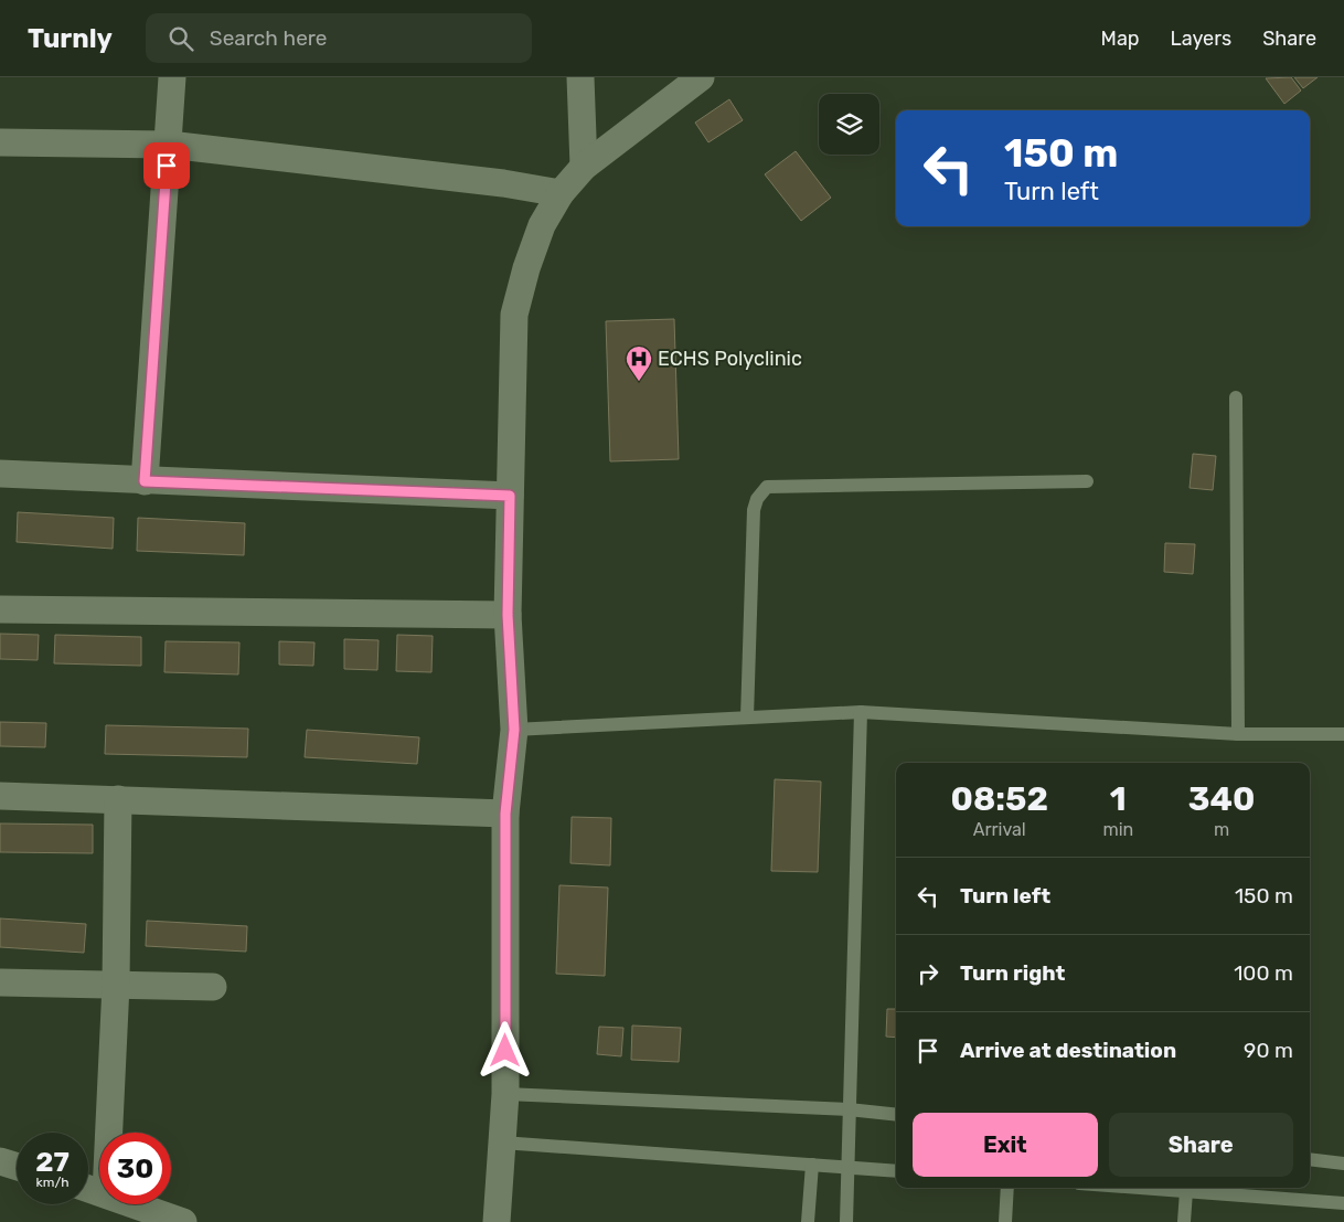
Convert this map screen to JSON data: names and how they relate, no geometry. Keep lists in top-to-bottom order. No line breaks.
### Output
{"places":{"hospital":["ECHS Polyclinic"]},"page":{"header":"Turnly","search":"Search here","nav":["Map","Layers","Share"],"turn":["150 m","Turn left"],"eta":["08:52","Arrival","1","min","340","m"],"list":[{"name":"Turn left","value":"150 m"},{"name":"Turn right","value":"100 m"},{"name":"Arrive at destination","value":"90 m"}],"buttons":["Exit","Share"],"speed":"27 km/h","limit":"30"}}
